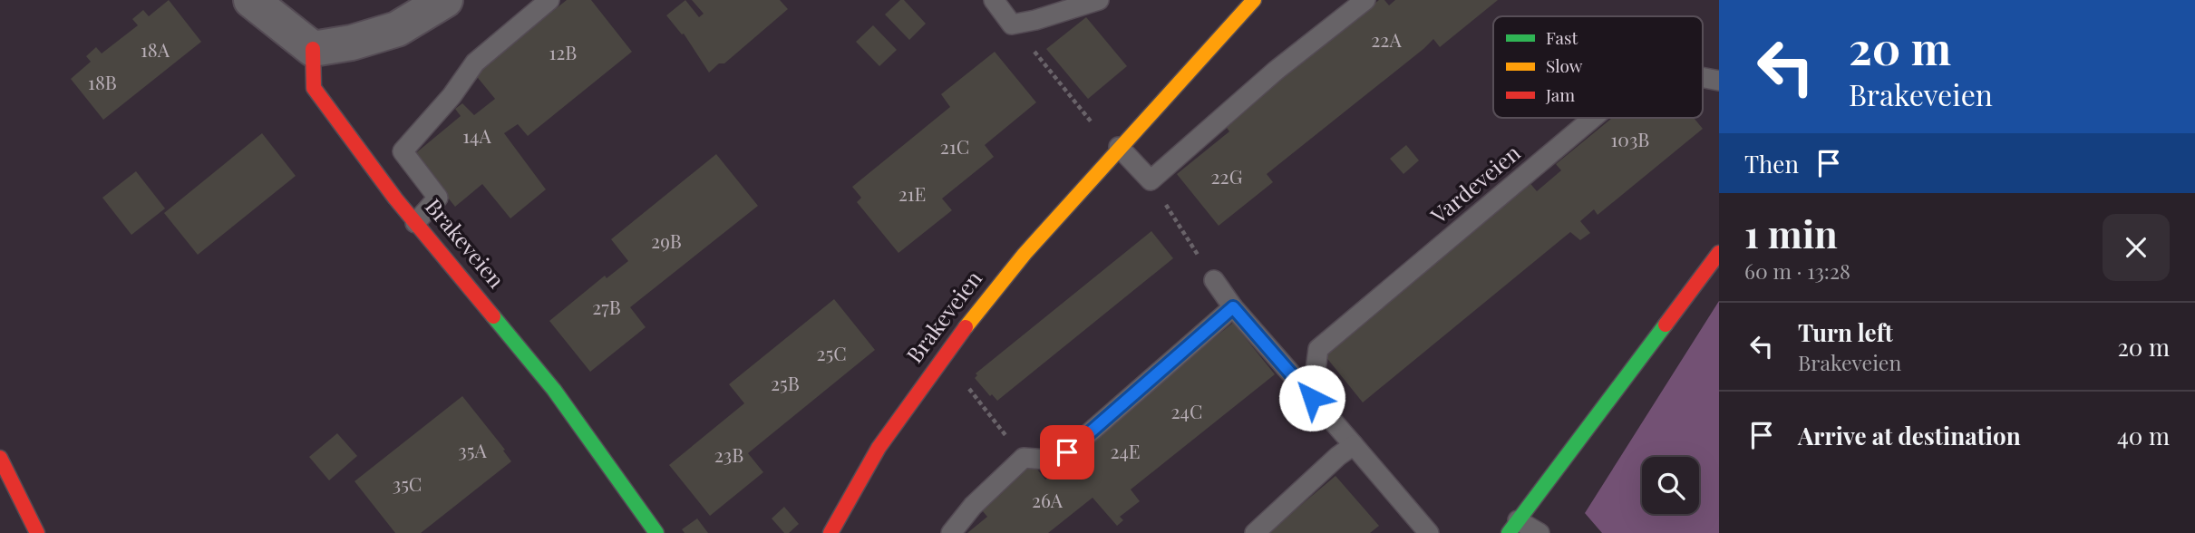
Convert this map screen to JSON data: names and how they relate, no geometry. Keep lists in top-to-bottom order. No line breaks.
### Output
{"streets":{"street":["Brakeveien"],"lane":["Vardeveien"]},"house_numbers":["22A","18A","12B","18B","14A","103B","21C","22G","21E","29B","27B","25C","25B","24C","35A","24E","23B","35C","26A"],"legend":["Fast","Slow","Jam"],"page":{"turn":["20 m","Brakeveien"],"then":"Then","heading":["1 min","60 m · 13:28"],"list":[{"name":"Turn left","note":"Brakeveien","value":"20 m"},{"name":"Arrive at destination","value":"40 m"}]}}
